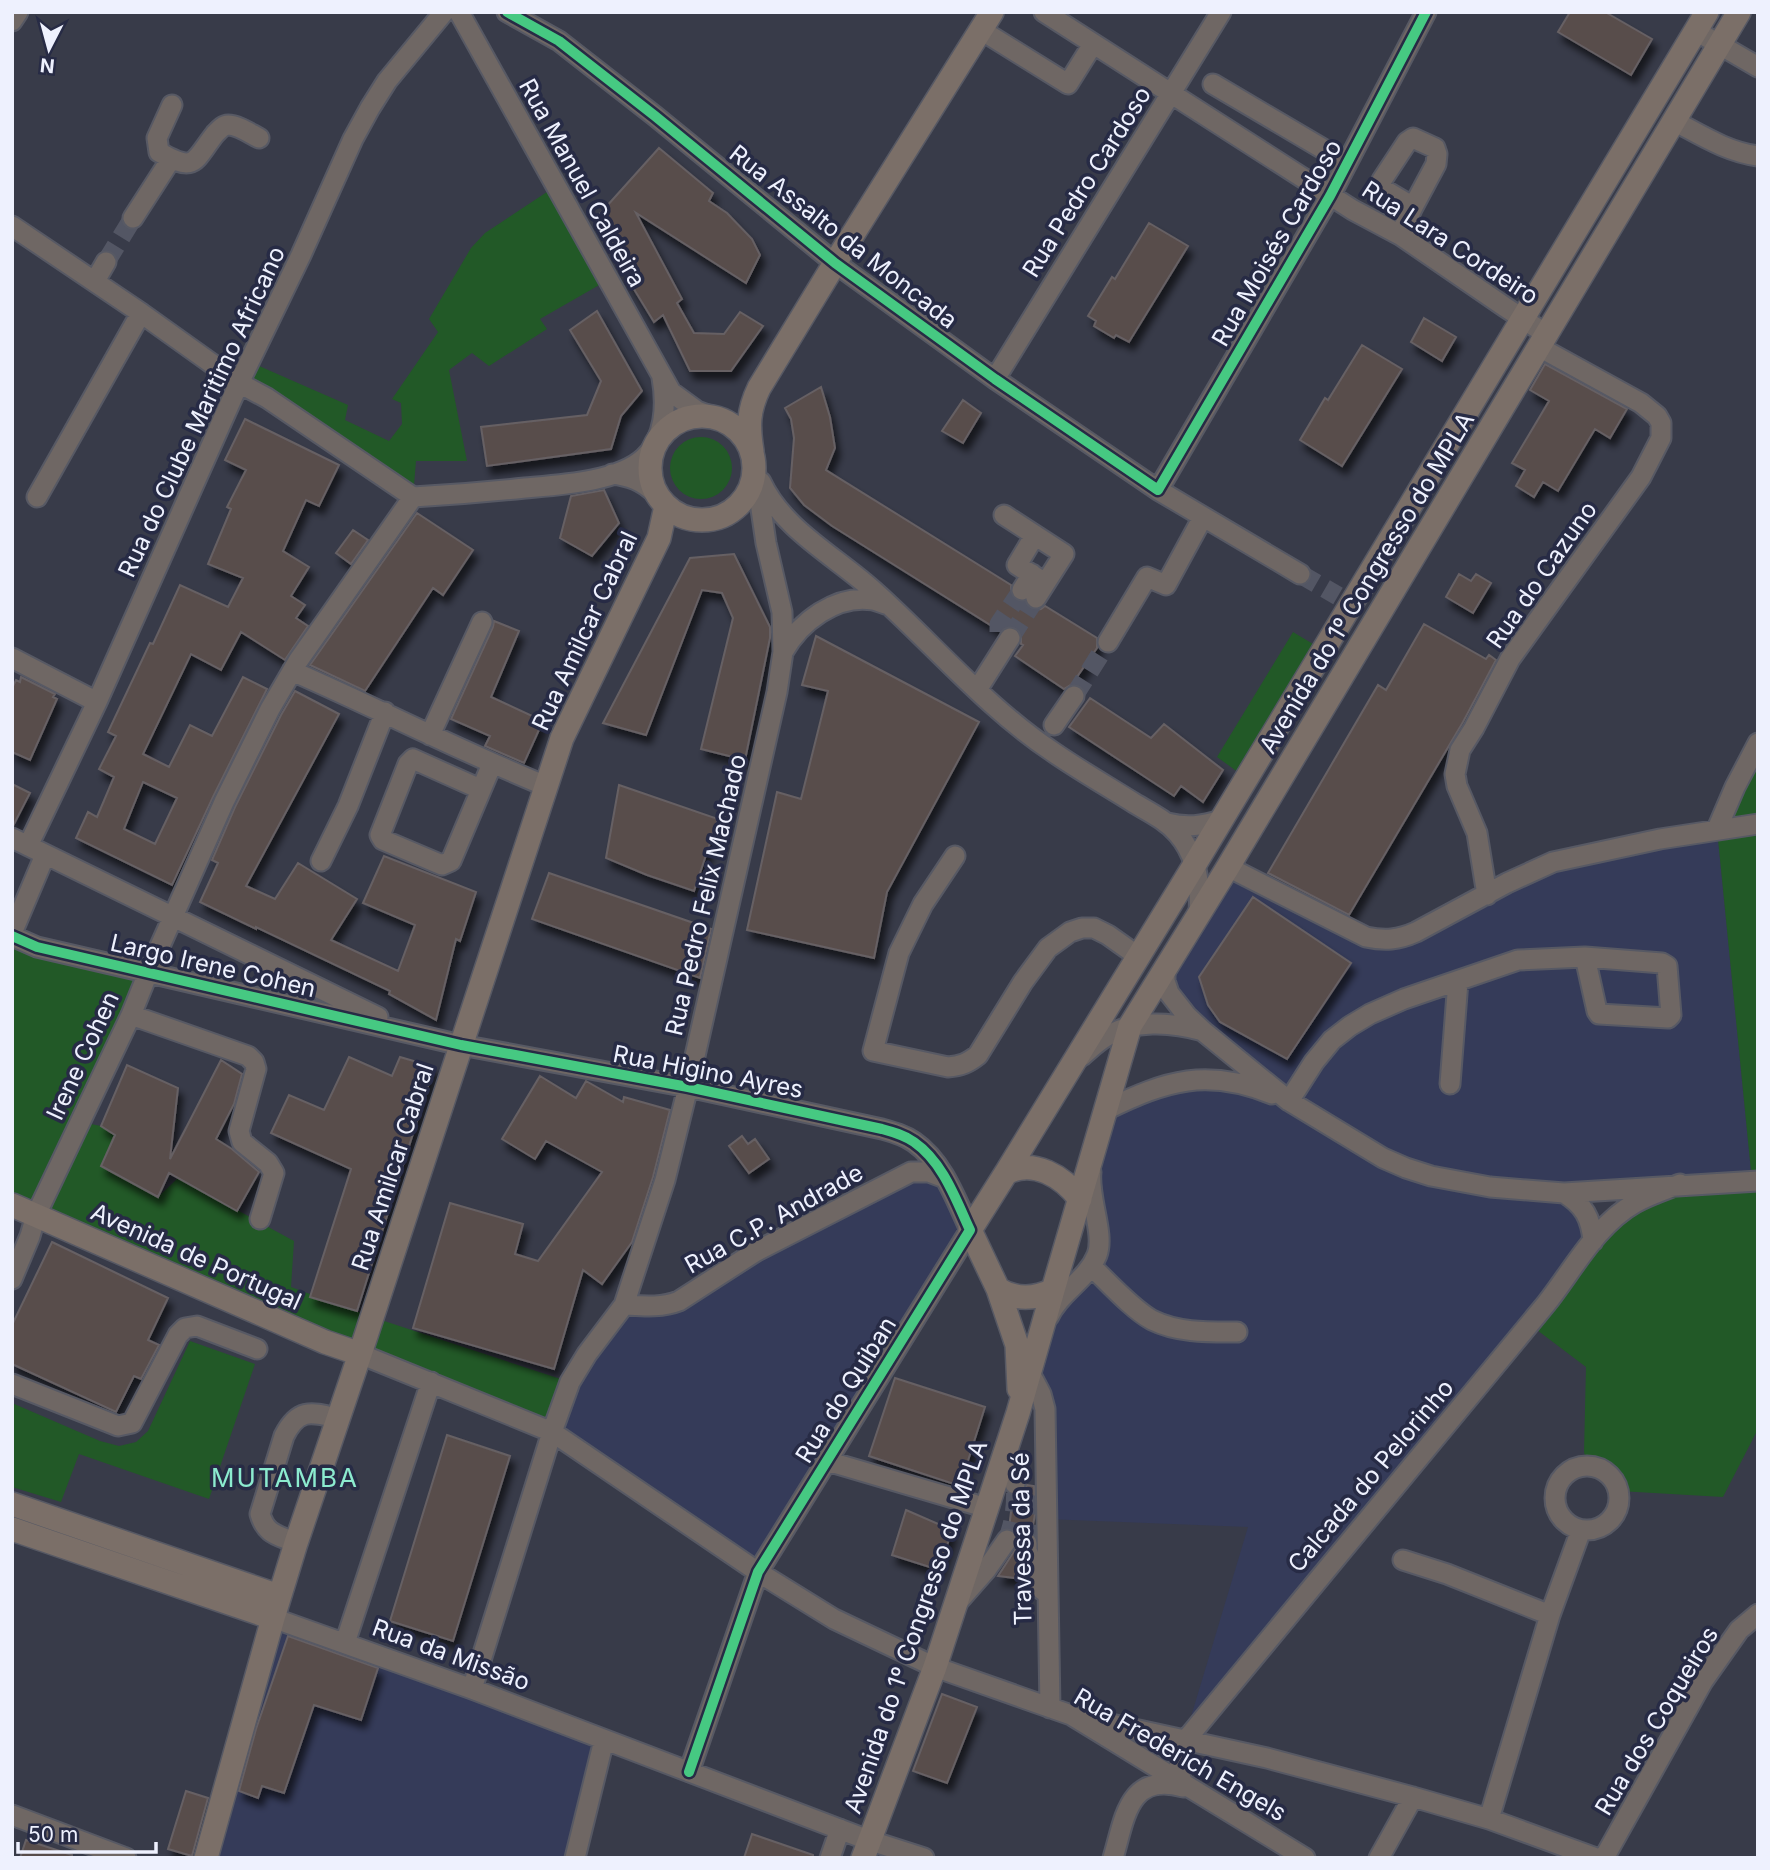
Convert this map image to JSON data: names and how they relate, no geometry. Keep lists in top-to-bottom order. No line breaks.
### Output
{"streets":{"main road":["Avenida do 1º Congresso do MPLA","Rua Amilcar Cabral","Avenida de Portugal","Rua da Missão"],"street":["Rua Pedro Cardoso","Rua Manuel Caldeira","Rua Assalto da Moncada","Rua Moisés Cardoso","Rua Lara Cordeiro","Rua do Clube Maritimo Africano","Rua do Cazuno","Rua Pedro Felix Machado","Largo Irene Cohen","Irene Cohen","Rua Higino Ayres","Rua C.P. Andrade","Rua do Quiban","Calcada do Pelorinho","Travessa da Sé","Rua dos Coqueiros","Rua Frederich Engels"]},"crossings":[["Rua Pedro Cardoso","Rua Assalto da Moncada"],["Rua Pedro Cardoso","Rua Lara Cordeiro"],["Rua Manuel Caldeira","Rua Amilcar Cabral"],["Rua Manuel Caldeira","Rua Pedro Felix Machado"],["Rua Assalto da Moncada","Rua Moisés Cardoso"],["Rua Moisés Cardoso","Rua Lara Cordeiro"],["Rua Lara Cordeiro","Rua do Cazuno"],["Rua Lara Cordeiro","Avenida do 1º Congresso do MPLA"],["Rua do Clube Maritimo Africano","Largo Irene Cohen"],["Rua do Cazuno","Avenida do 1º Congresso do MPLA"],["Avenida do 1º Congresso do MPLA","Rua Higino Ayres"],["Avenida do 1º Congresso do MPLA","Rua do Quiban"],["Avenida do 1º Congresso do MPLA","Travessa da Sé"],["Avenida do 1º Congresso do MPLA","Rua da Missão"],["Avenida do 1º Congresso do MPLA","Rua Frederich Engels"],["Rua Amilcar Cabral","Rua Pedro Felix Machado"],["Rua Amilcar Cabral","Rua Higino Ayres"],["Rua Amilcar Cabral","Avenida de Portugal"],["Rua Amilcar Cabral","Rua da Missão"],["Rua Amilcar Cabral","Rua Frederich Engels"],["Rua Pedro Felix Machado","Rua Higino Ayres"],["Rua Pedro Felix Machado","Rua C.P. Andrade"],["Rua Pedro Felix Machado","Rua da Missão"],["Rua Pedro Felix Machado","Rua Frederich Engels"],["Largo Irene Cohen","Irene Cohen"],["Largo Irene Cohen","Rua Higino Ayres"],["Irene Cohen","Avenida de Portugal"],["Rua Higino Ayres","Rua C.P. Andrade"],["Rua Higino Ayres","Rua do Quiban"],["Avenida de Portugal","Rua Frederich Engels"],["Rua do Quiban","Rua da Missão"],["Rua do Quiban","Rua Frederich Engels"],["Travessa da Sé","Rua Frederich Engels"]],"districts":["MUTAMBA"],"scale_bar":"50 m","north":"bottom"}
